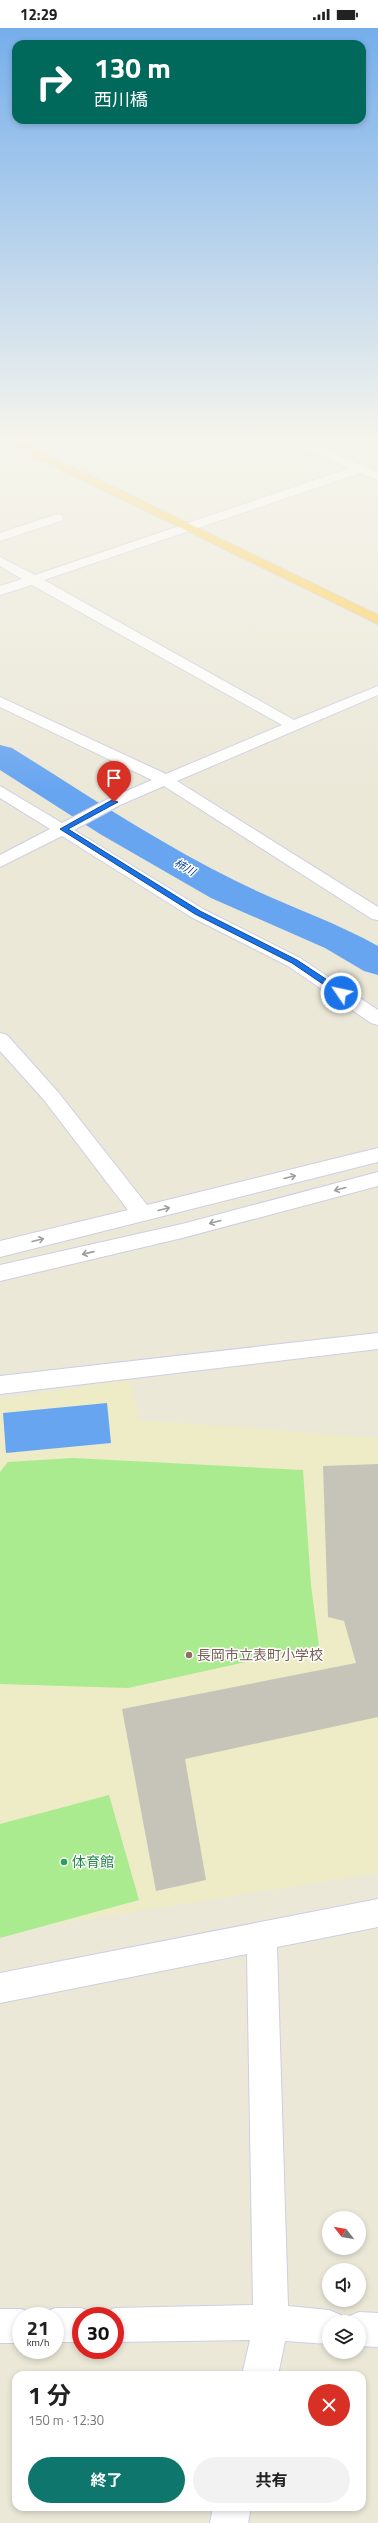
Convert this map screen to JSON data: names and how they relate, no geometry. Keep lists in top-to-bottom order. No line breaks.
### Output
{"water":["柿川"],"places":["長岡市立表町小学校","体育館"],"north":"top left","page":{"status":"12:29","turn":["130 m","西川橋"],"speed":"21 km/h","limit":"30","heading":["1 分","150 m · 12:30"],"buttons":["終了","共有"]}}
